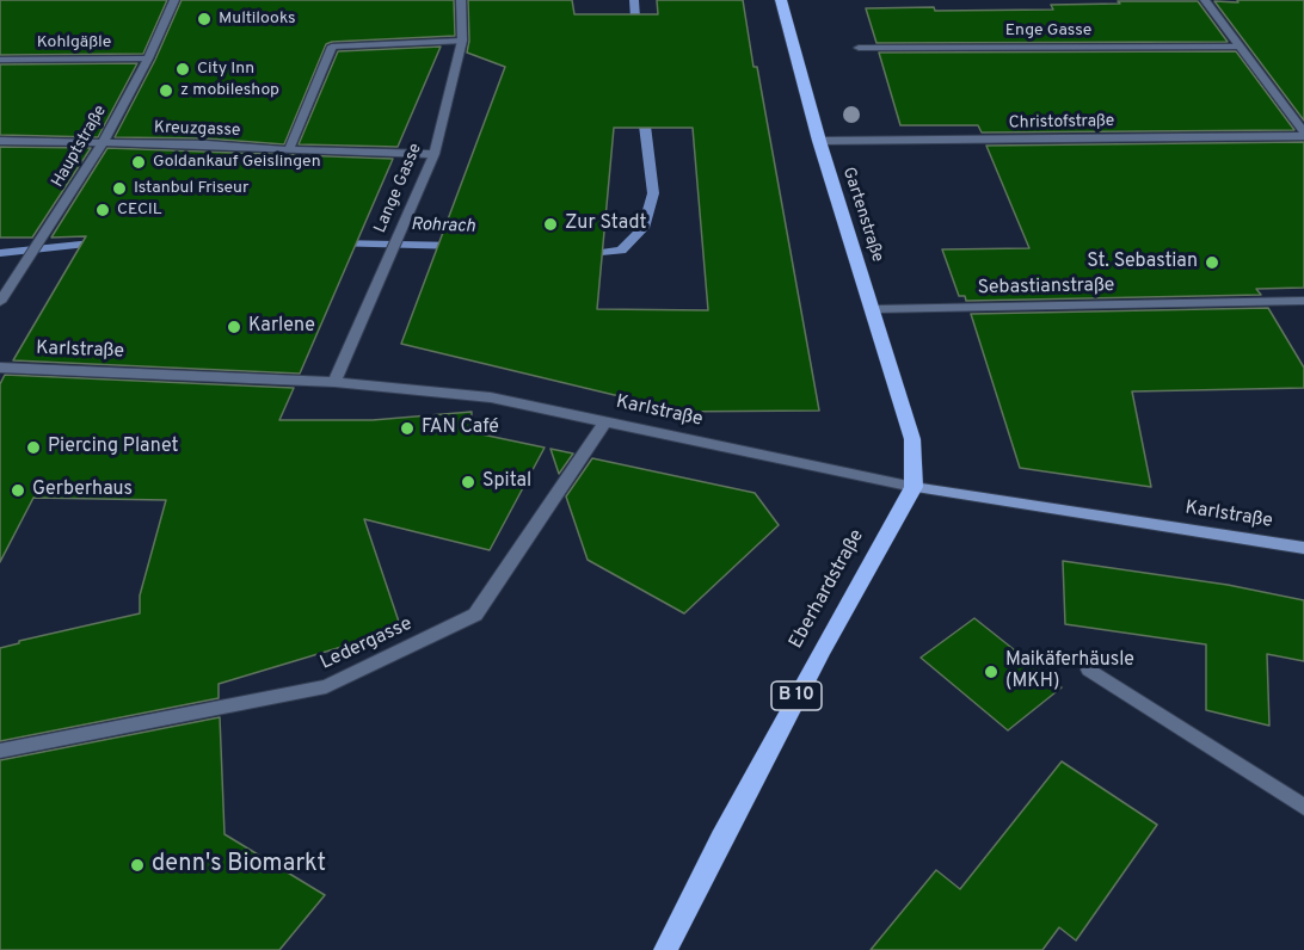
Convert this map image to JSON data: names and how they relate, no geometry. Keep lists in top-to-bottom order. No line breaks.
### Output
{"streets":{"main road":["Gartenstraße","Karlstraße","Eberhardstraße","B 10"],"street":["Enge Gasse","Kohlgäßle","Christofstraße","Kreuzgasse","Hauptstraße","Lange Gasse","Sebastianstraße","Ledergasse"]},"crossings":[["Kohlgäßle","Hauptstraße"],["Christofstraße","Gartenstraße"],["Kreuzgasse","Hauptstraße"],["Kreuzgasse","Lange Gasse"],["Lange Gasse","Karlstraße"],["Gartenstraße","Sebastianstraße"],["Gartenstraße","Karlstraße"],["Gartenstraße","Eberhardstraße"],["Karlstraße","Eberhardstraße"],["Karlstraße","Ledergasse"]],"water":["Rohrach"],"places":["Multilooks","City Inn","z mobileshop","Goldankauf Geislingen","Istanbul Friseur","CECIL","Zur Stadt","St. Sebastian","Karlene","FAN Café","Piercing Planet","Spital","Gerberhaus","Maikäferhäusle (MKH)","denn's Biomarkt"]}
